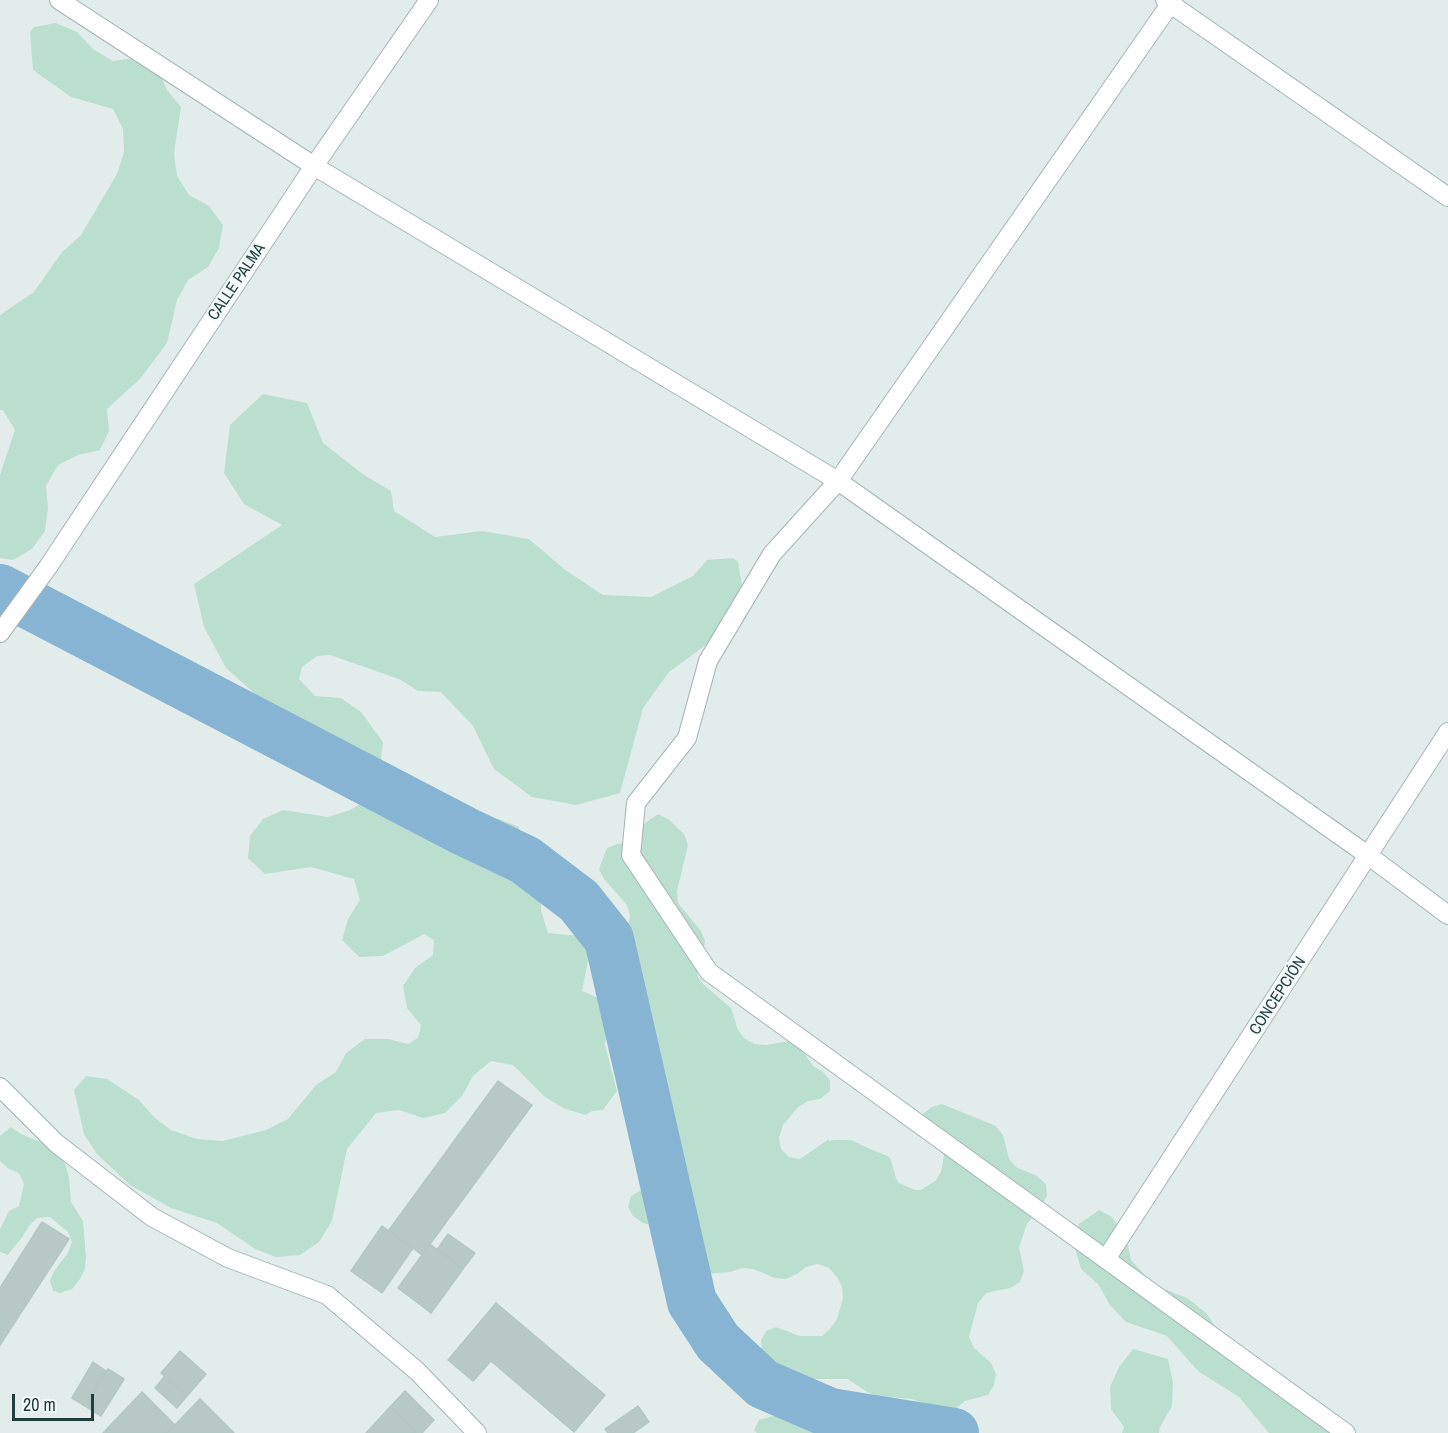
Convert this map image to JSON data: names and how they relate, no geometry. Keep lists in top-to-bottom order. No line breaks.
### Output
{"streets":{"street":["CALLE PALMA","CONCEPCIÓN"]},"scale_bar":"20 m"}
